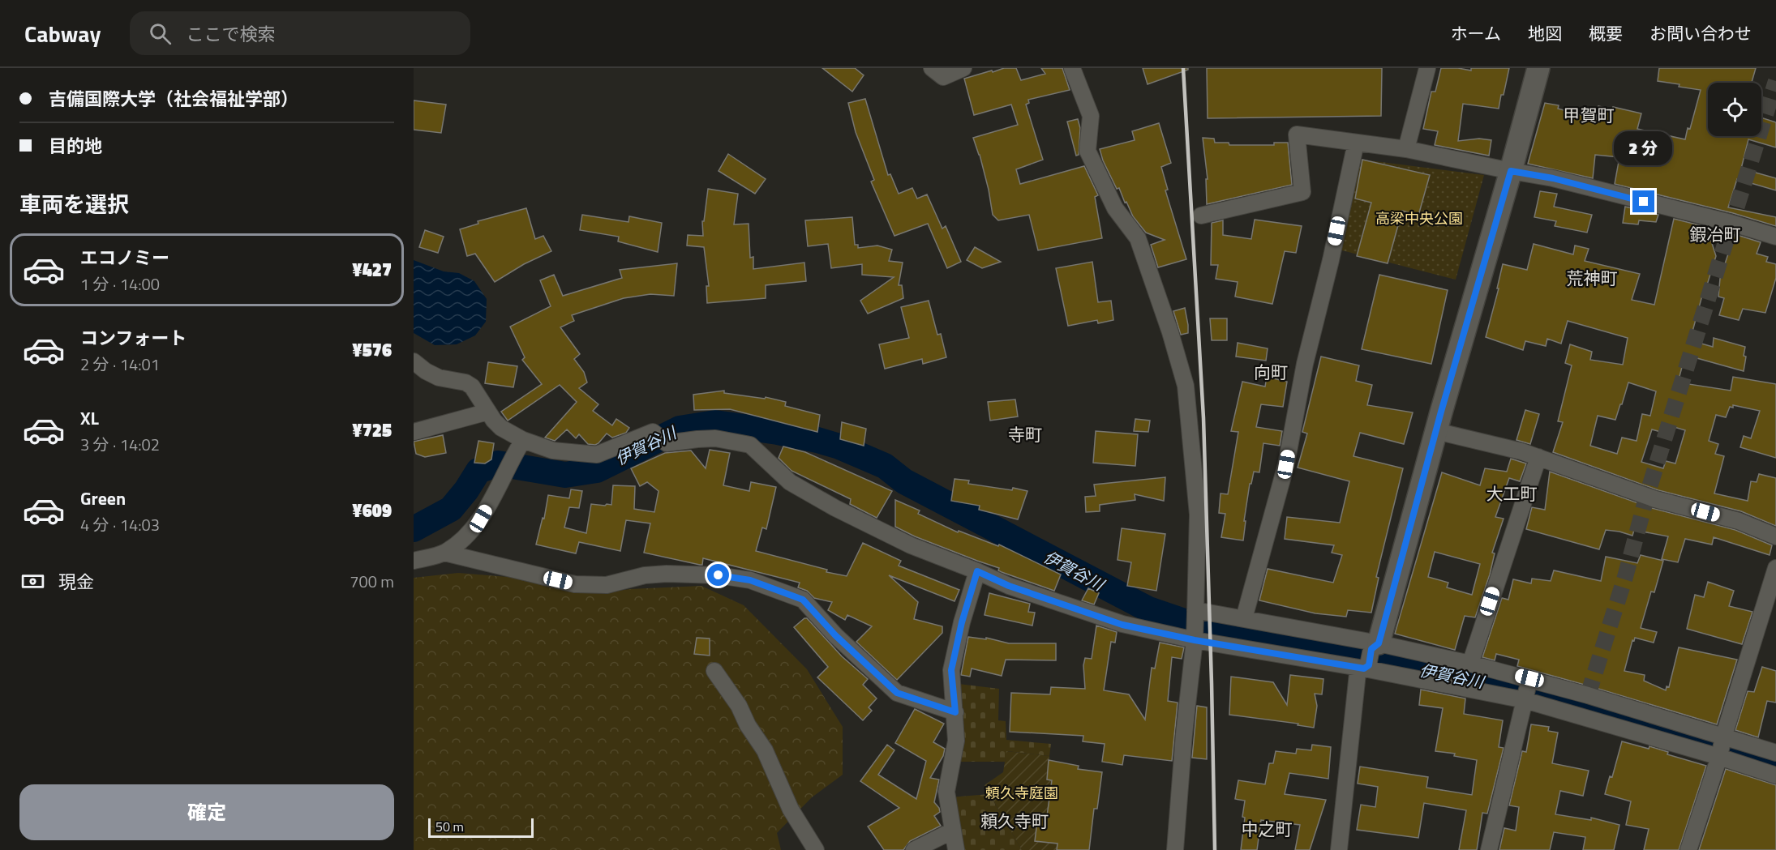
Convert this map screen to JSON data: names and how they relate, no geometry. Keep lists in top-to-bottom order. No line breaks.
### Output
{"districts":["甲賀町","鍜冶町","荒神町","向町","寺町","大工町","頼久寺町","中之町"],"water":["伊賀谷川"],"parks":["高梁中央公園","頼久寺庭園"],"scale_bar":"50 m","page":{"header":"Cabway","search":"ここで検索","nav":["ホーム","地図","概要","お問い合わせ"],"banner":["吉備国際大学（社会福祉学部）","目的地"],"bubble":"2 分","heading":"車両を選択","list":[{"name":"エコノミー","note":"1 分 · 14:00","value":"¥427"},{"name":"コンフォート","note":"2 分 · 14:01","value":"¥576"},{"name":"XL","note":"3 分 · 14:02","value":"¥725"},{"name":"Green","note":"4 分 · 14:03","value":"¥609"}],"pay":["現金","700 m"],"buttons":"確定","scale":"50 m"}}
